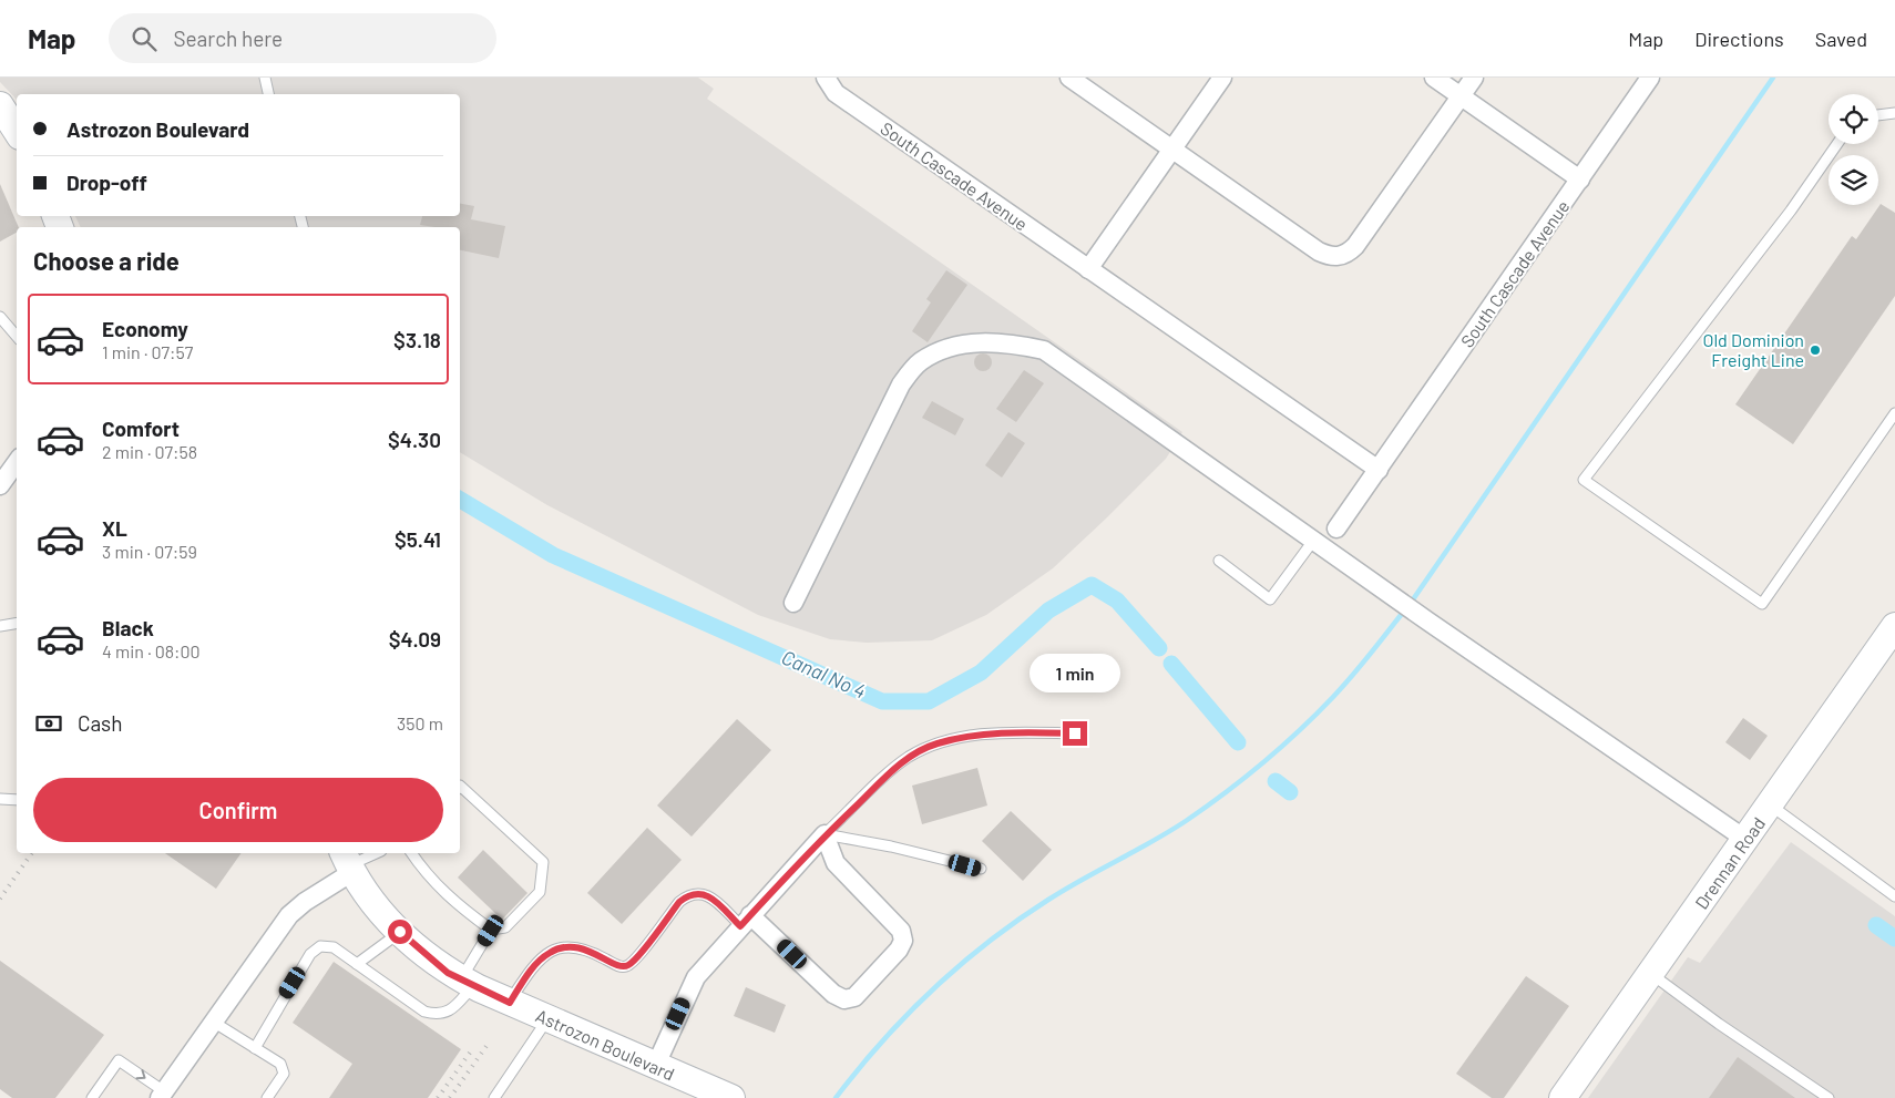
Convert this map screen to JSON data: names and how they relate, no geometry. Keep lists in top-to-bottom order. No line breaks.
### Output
{"streets":{"main road":["Drennan Road","Astrozon Boulevard"],"street":["South Cascade Avenue"]},"water":["Canal No 4"],"places":["Old Dominion Freight Line"],"page":{"header":"Map","search":"Search here","nav":["Map","Directions","Saved"],"banner":["Astrozon Boulevard","Drop-off"],"heading":"Choose a ride","list":[{"name":"Economy","note":"1 min · 07:57","value":"$3.18"},{"name":"Comfort","note":"2 min · 07:58","value":"$4.30"},{"name":"XL","note":"3 min · 07:59","value":"$5.41"},{"name":"Black","note":"4 min · 08:00","value":"$4.09"}],"bubble":"1 min","pay":["Cash","350 m"],"buttons":"Confirm"}}
